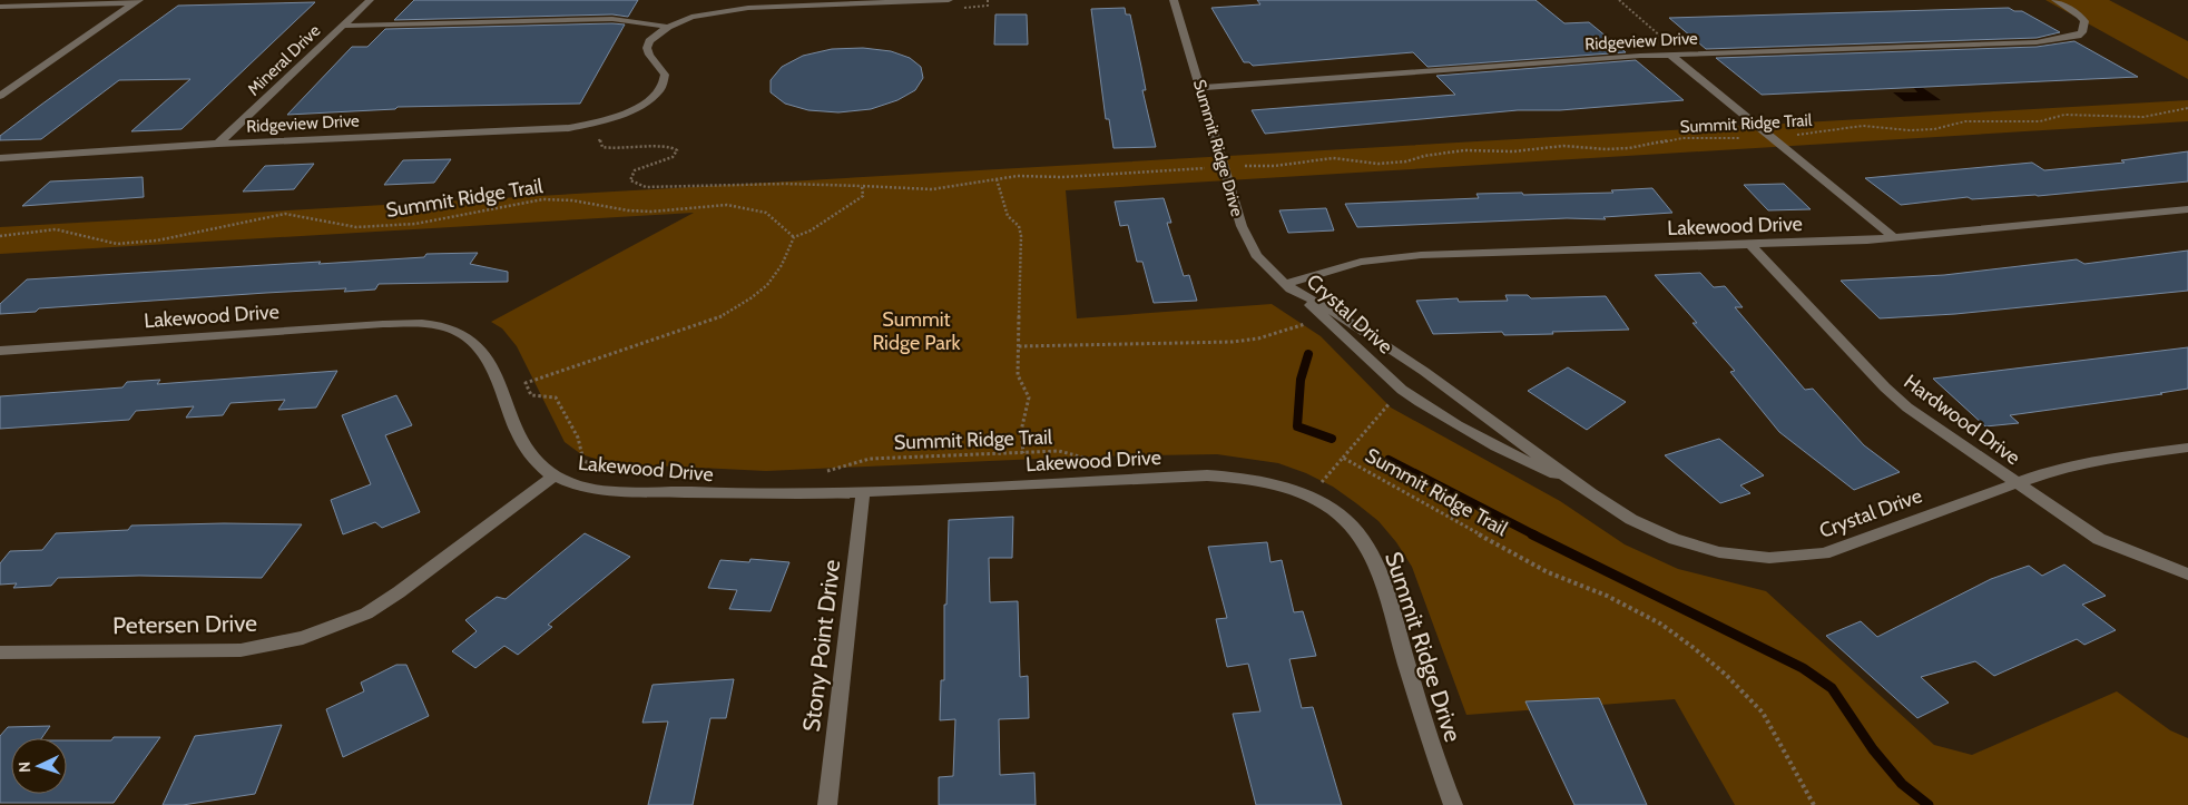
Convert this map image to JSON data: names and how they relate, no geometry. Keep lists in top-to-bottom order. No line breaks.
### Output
{"streets":{"street":["Ridgeview Drive","Mineral Drive","Summit Ridge Drive","Lakewood Drive","Crystal Drive","Hardwood Drive","Petersen Drive","Stony Point Drive"],"path":["Summit Ridge Trail"]},"crossings":[["Ridgeview Drive","Mineral Drive"],["Ridgeview Drive","Summit Ridge Drive"],["Summit Ridge Trail","Summit Ridge Drive"],["Summit Ridge Trail","Lakewood Drive"],["Summit Ridge Drive","Lakewood Drive"],["Summit Ridge Drive","Crystal Drive"],["Lakewood Drive","Crystal Drive"],["Lakewood Drive","Hardwood Drive"],["Lakewood Drive","Petersen Drive"],["Lakewood Drive","Stony Point Drive"],["Crystal Drive","Hardwood Drive"]],"parks":["Summit Ridge Park"],"north":"left"}
